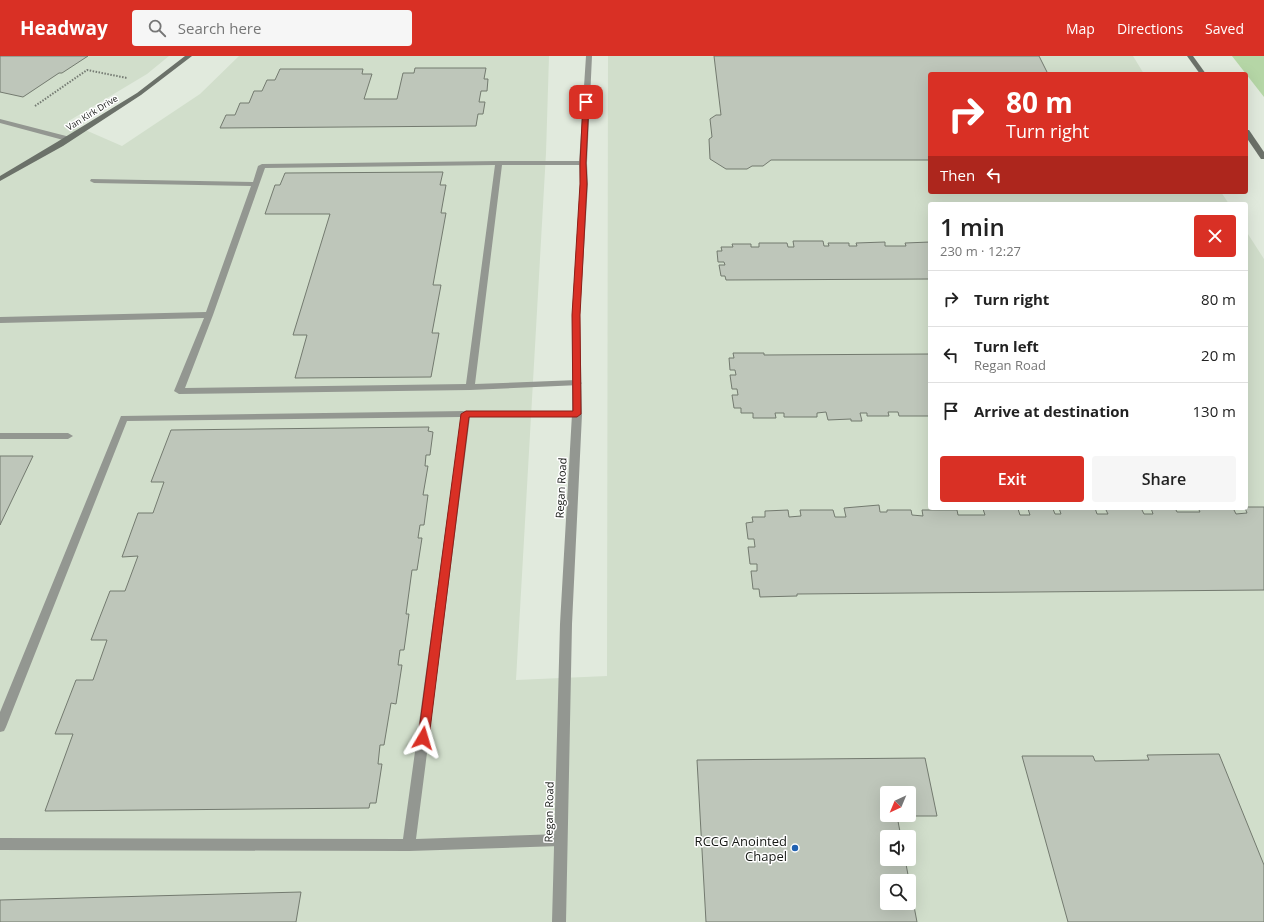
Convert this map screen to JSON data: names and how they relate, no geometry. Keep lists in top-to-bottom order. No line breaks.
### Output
{"streets":{"street":["Van Kirk Drive","Regan Road"]},"places":["RCCG Anointed Chapel"],"north":"bottom left","page":{"header":"Headway","search":"Search here","nav":["Map","Directions","Saved"],"turn":["80 m","Turn right"],"then":"Then","heading":["1 min","230 m · 12:27"],"list":[{"name":"Turn right","value":"80 m"},{"name":"Turn left","note":"Regan Road","value":"20 m"},{"name":"Arrive at destination","value":"130 m"}],"buttons":["Exit","Share"]}}
